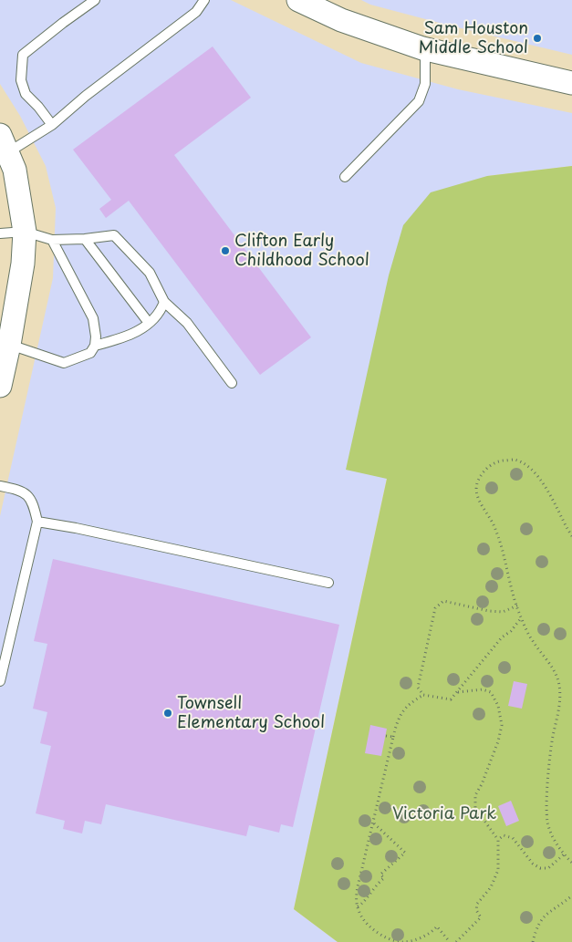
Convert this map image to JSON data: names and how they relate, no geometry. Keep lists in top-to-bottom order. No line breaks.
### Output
{"parks":["Victoria Park"],"places":["Sam Houston Middle School","Clifton Early Childhood School","Townsell Elementary School"]}
